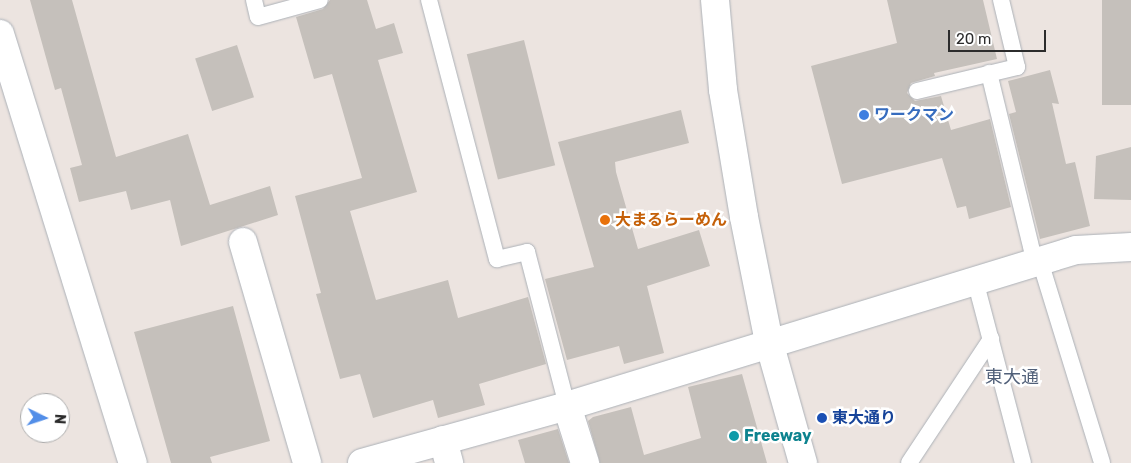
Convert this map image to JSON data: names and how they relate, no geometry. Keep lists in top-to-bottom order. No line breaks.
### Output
{"districts":["東大通"],"places":["ワークマン","大まるらーめん","東大通り","Freeway"],"scale_bar":"20 m","north":"right"}
